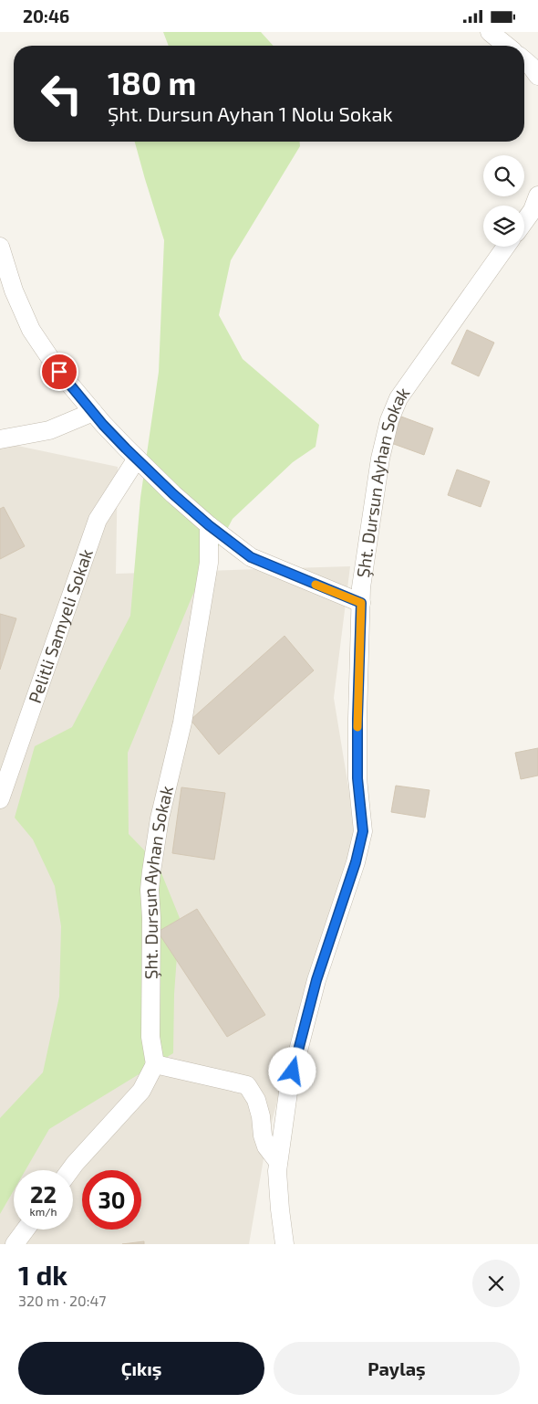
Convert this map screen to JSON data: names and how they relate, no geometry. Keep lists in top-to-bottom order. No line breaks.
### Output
{"streets":{"street":["Şht. Dursun Ayhan Sokak","Pelitli Samyeli Sokak"]},"page":{"status":"20:46","turn":["180 m","Şht. Dursun Ayhan 1 Nolu Sokak"],"speed":"22 km/h","limit":"30","heading":["1 dk","320 m · 20:47"],"buttons":["Çıkış","Paylaş"]}}
